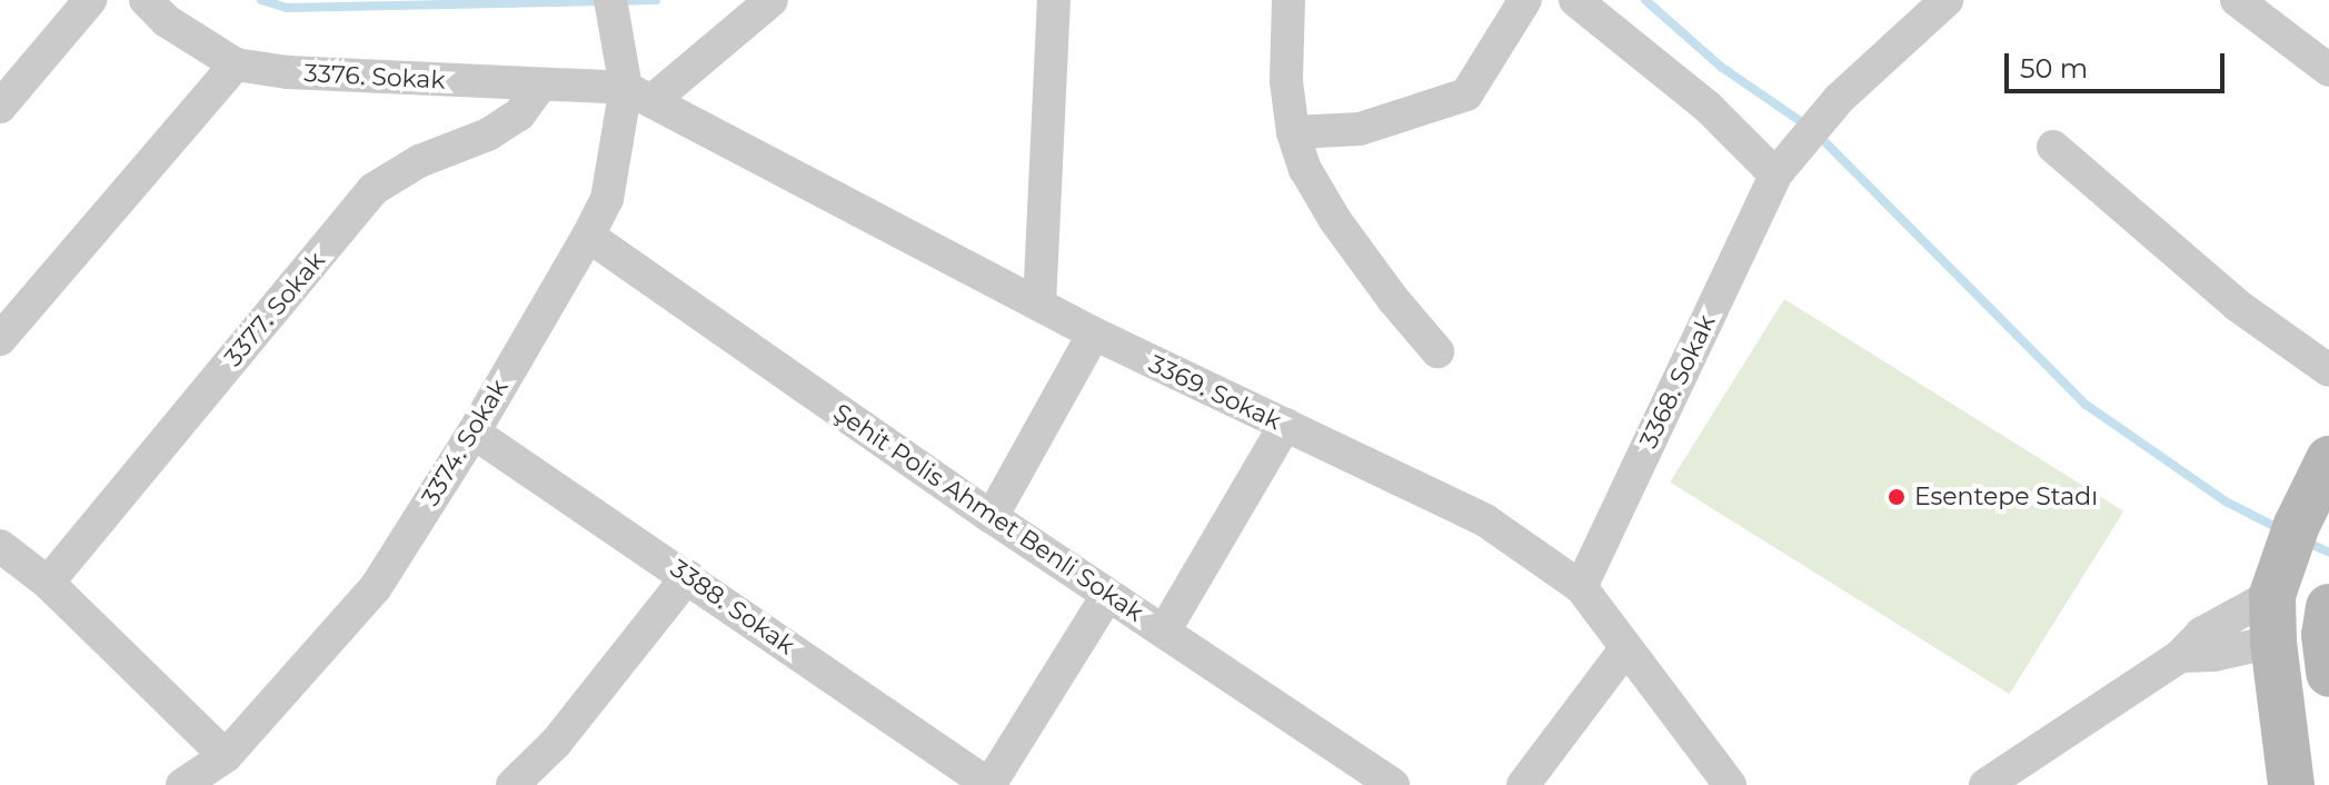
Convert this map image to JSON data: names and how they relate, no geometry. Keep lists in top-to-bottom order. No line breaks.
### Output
{"streets":{"street":["3376. Sokak","3377. Sokak","3368. Sokak","3369. Sokak","3374. Sokak","Şehit Polis Ahmet Benli Sokak","3388. Sokak"]},"crossings":[["3376. Sokak","3377. Sokak"],["3376. Sokak","3369. Sokak"],["3376. Sokak","3374. Sokak"],["3368. Sokak","3369. Sokak"],["3369. Sokak","3374. Sokak"],["3374. Sokak","Şehit Polis Ahmet Benli Sokak"],["3374. Sokak","3388. Sokak"]],"places":["Esentepe Stadı"],"scale_bar":"50 m"}
